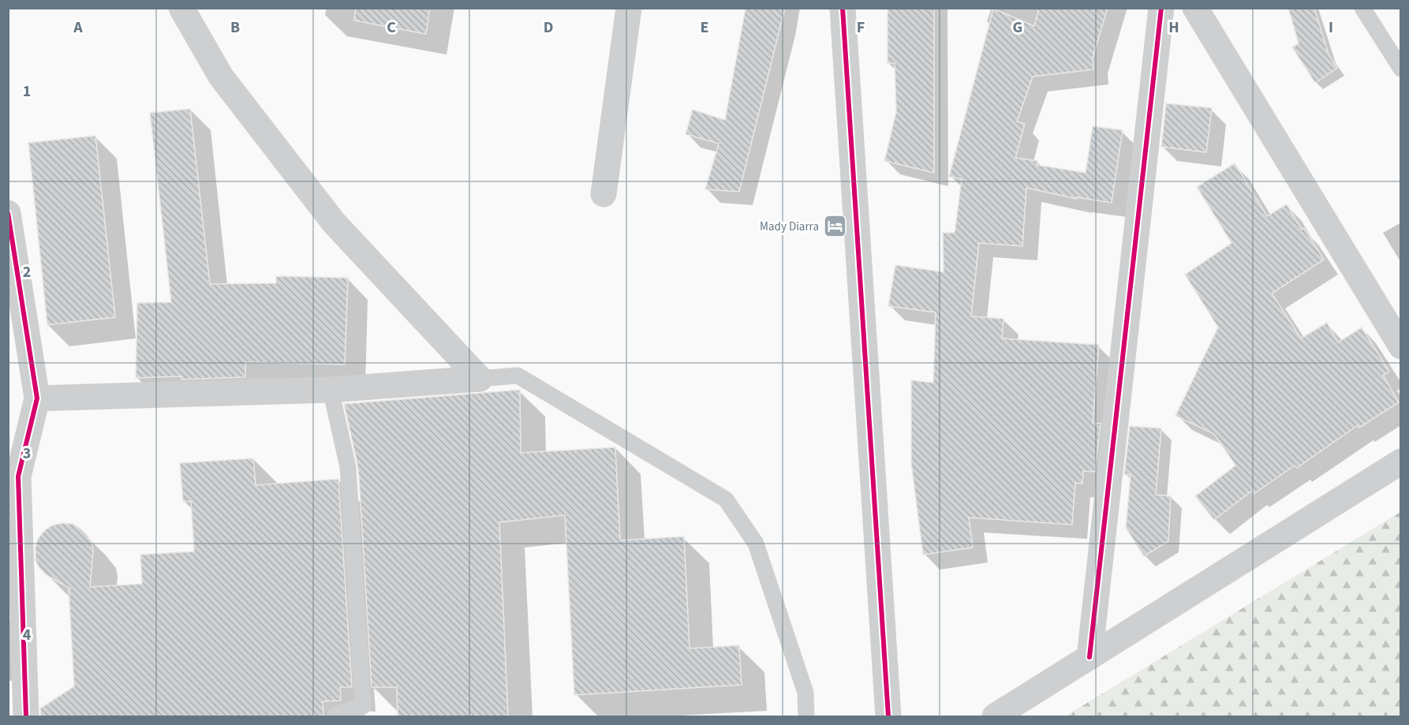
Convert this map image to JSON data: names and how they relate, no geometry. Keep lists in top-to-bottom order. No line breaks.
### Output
{"places":{"hotel":["Mady Diarra"]},"grid":{"columns":["A","B","C","D","E","F","G","H","I"],"rows":["1","2","3","4"]}}
